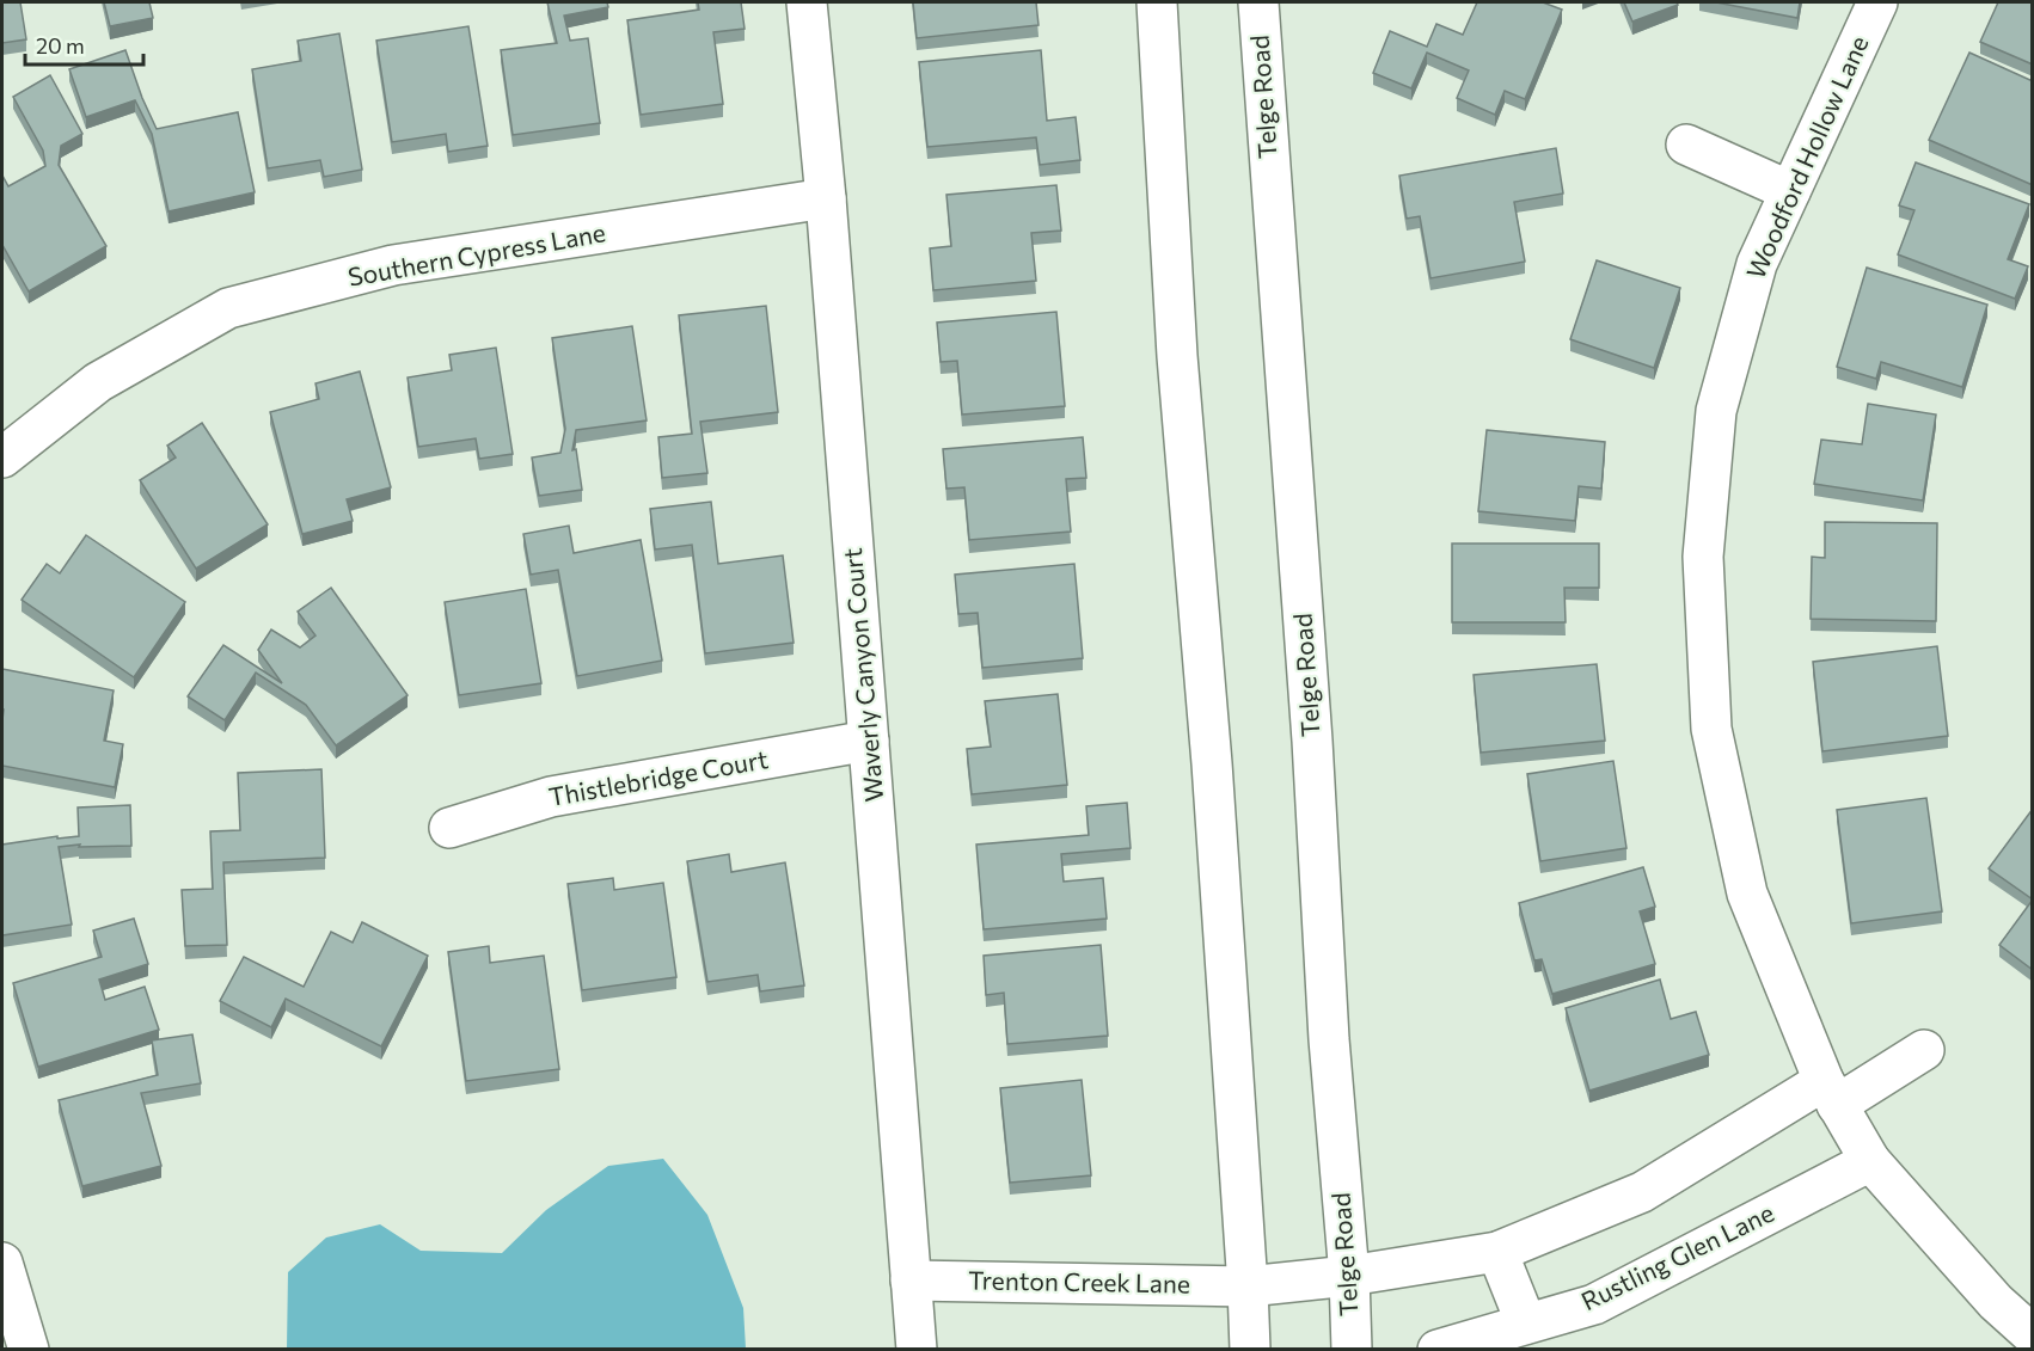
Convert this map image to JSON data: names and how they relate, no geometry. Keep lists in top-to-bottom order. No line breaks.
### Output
{"streets":{"street":["Telge Road","Woodford Hollow Lane","Southern Cypress Lane","Waverly Canyon Court","Thistlebridge Court","Rustling Glen Lane","Trenton Creek Lane"]},"crossings":[["Woodford Hollow Lane","Rustling Glen Lane"],["Southern Cypress Lane","Waverly Canyon Court"],["Waverly Canyon Court","Thistlebridge Court"],["Waverly Canyon Court","Trenton Creek Lane"]],"scale_bar":"20 m"}
